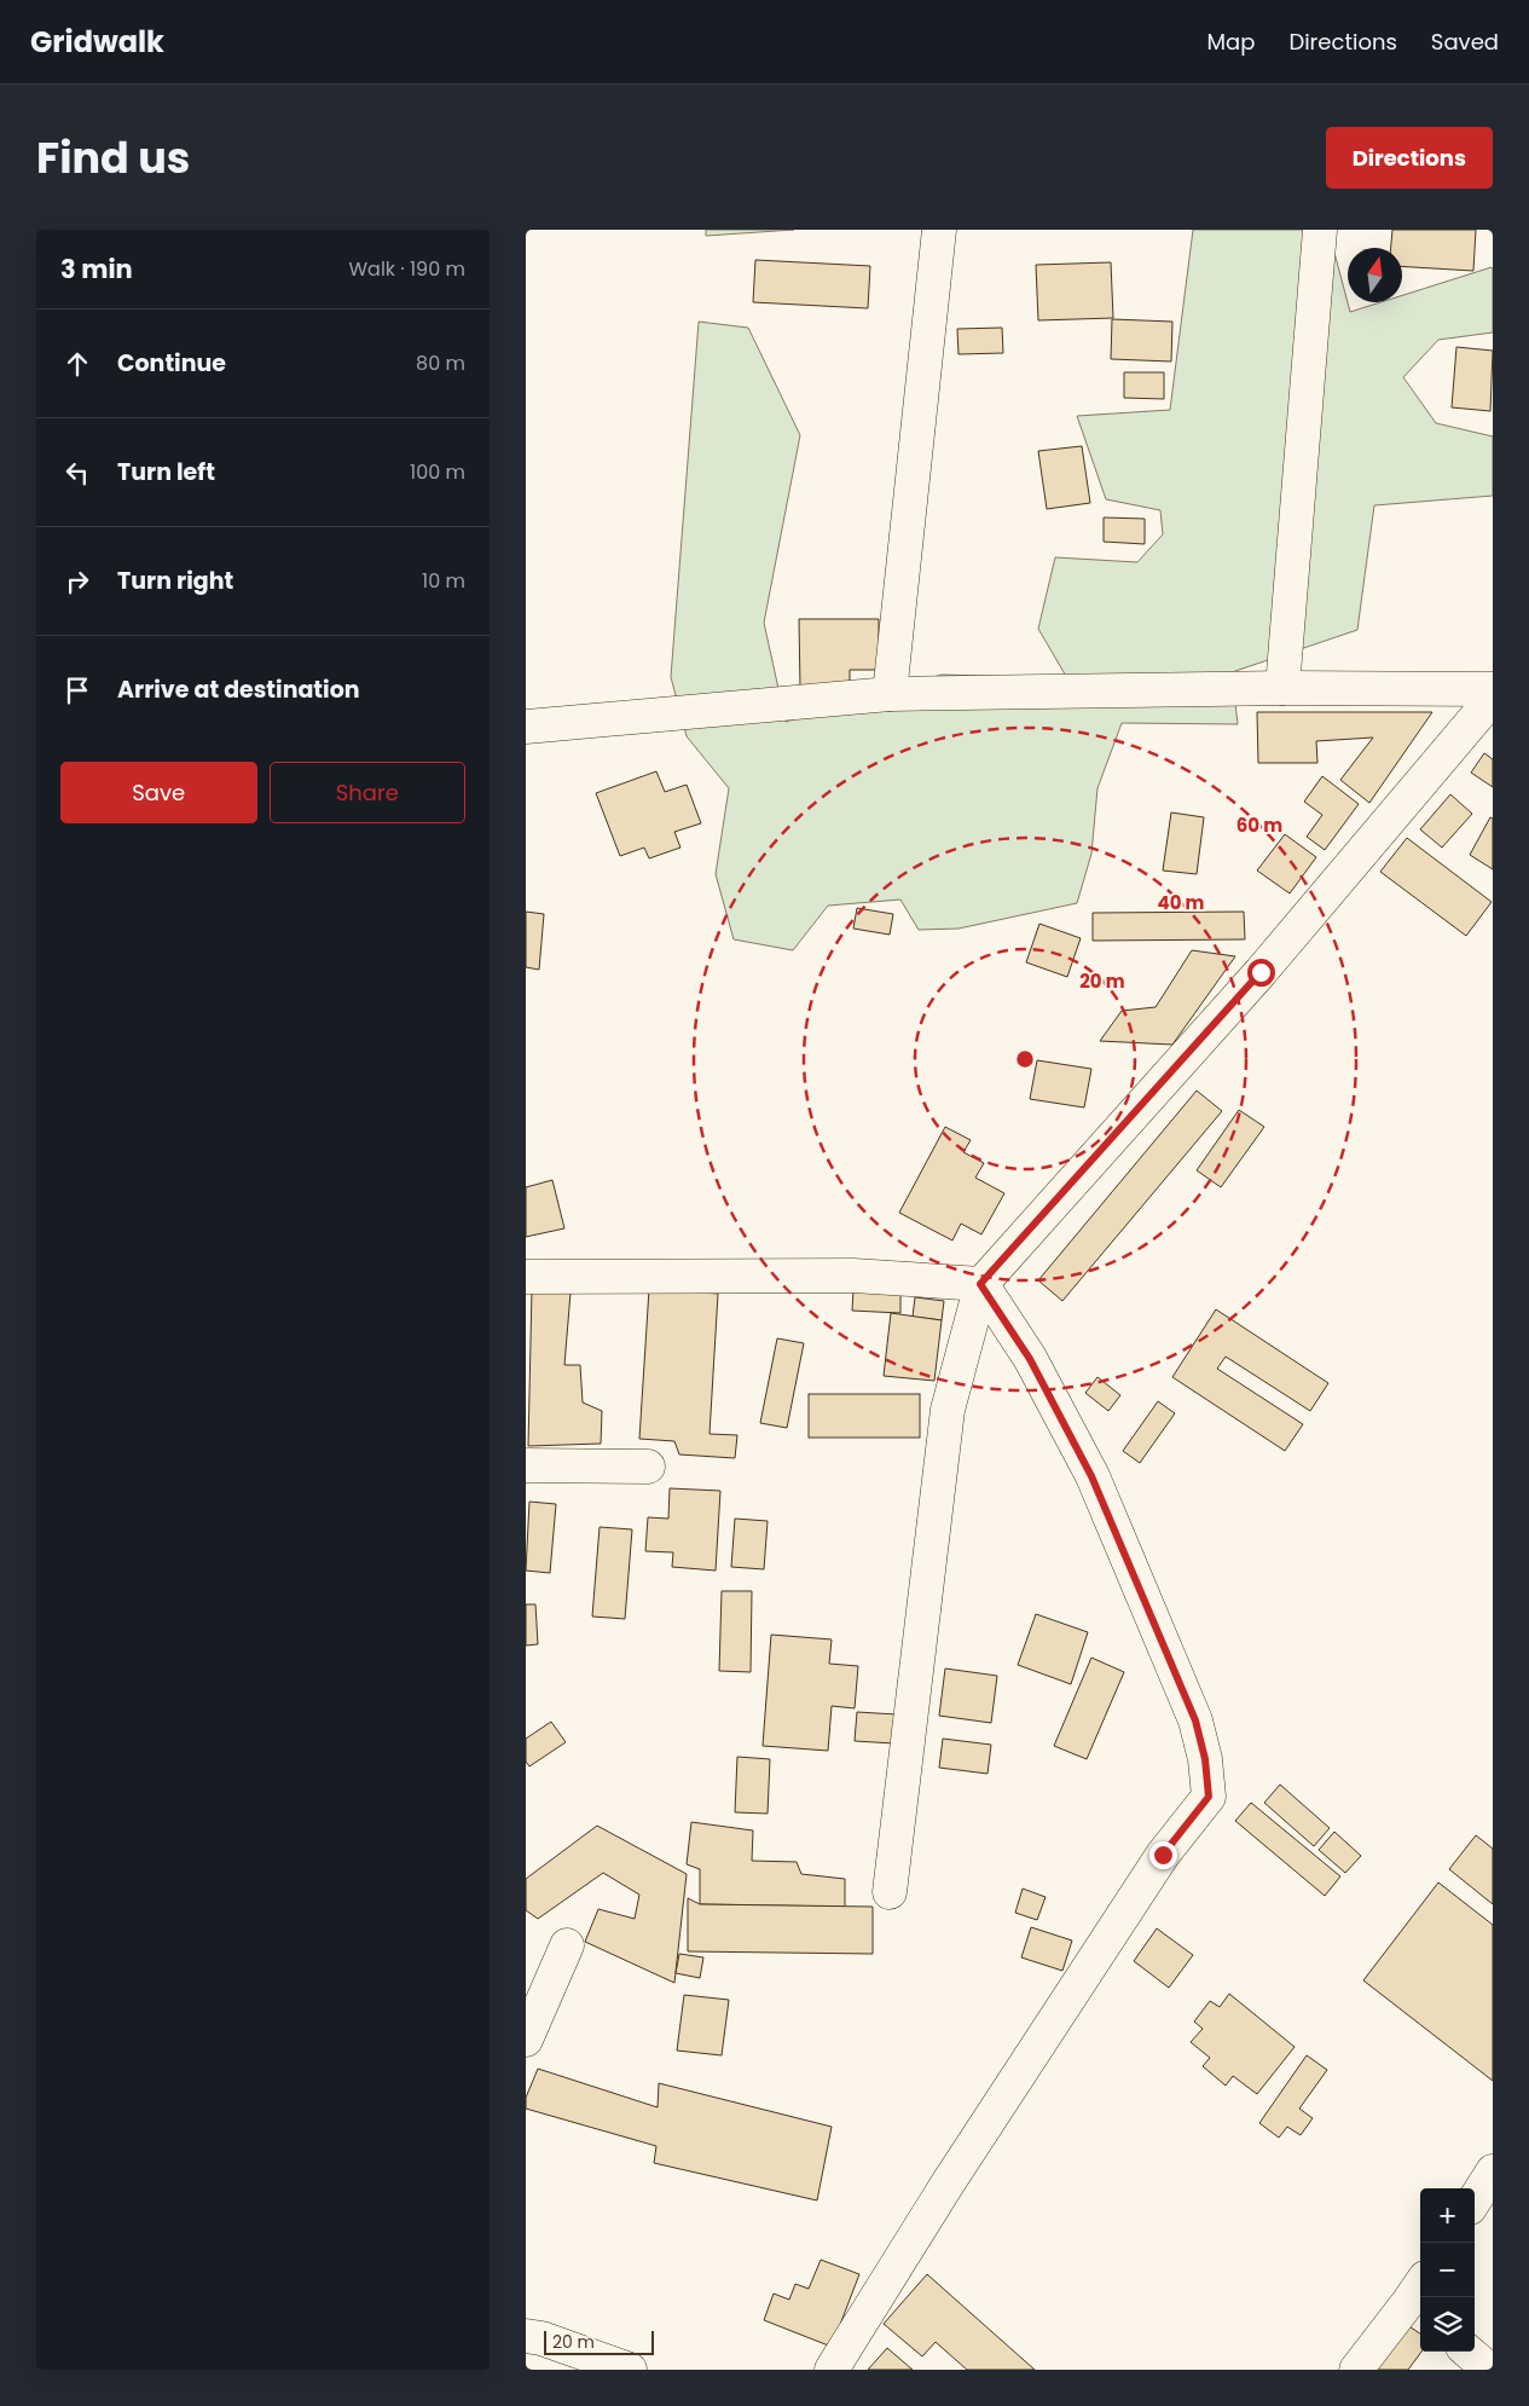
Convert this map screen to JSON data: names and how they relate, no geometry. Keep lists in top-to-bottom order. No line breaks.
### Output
{"scale_bar":"20 m","north":"top","page":{"header":"Gridwalk","nav":["Map","Directions","Saved"],"title":"Find us","buttons":["Directions",["Save","Share"]],"heading":["3 min","Walk · 190 m"],"list":[["Continue","80 m"],["Turn left","100 m"],["Turn right","10 m"],"Arrive at destination"],"map_buttons":["+","−"],"scale":"20 m"},"rings":["60 m","40 m","20 m"]}
